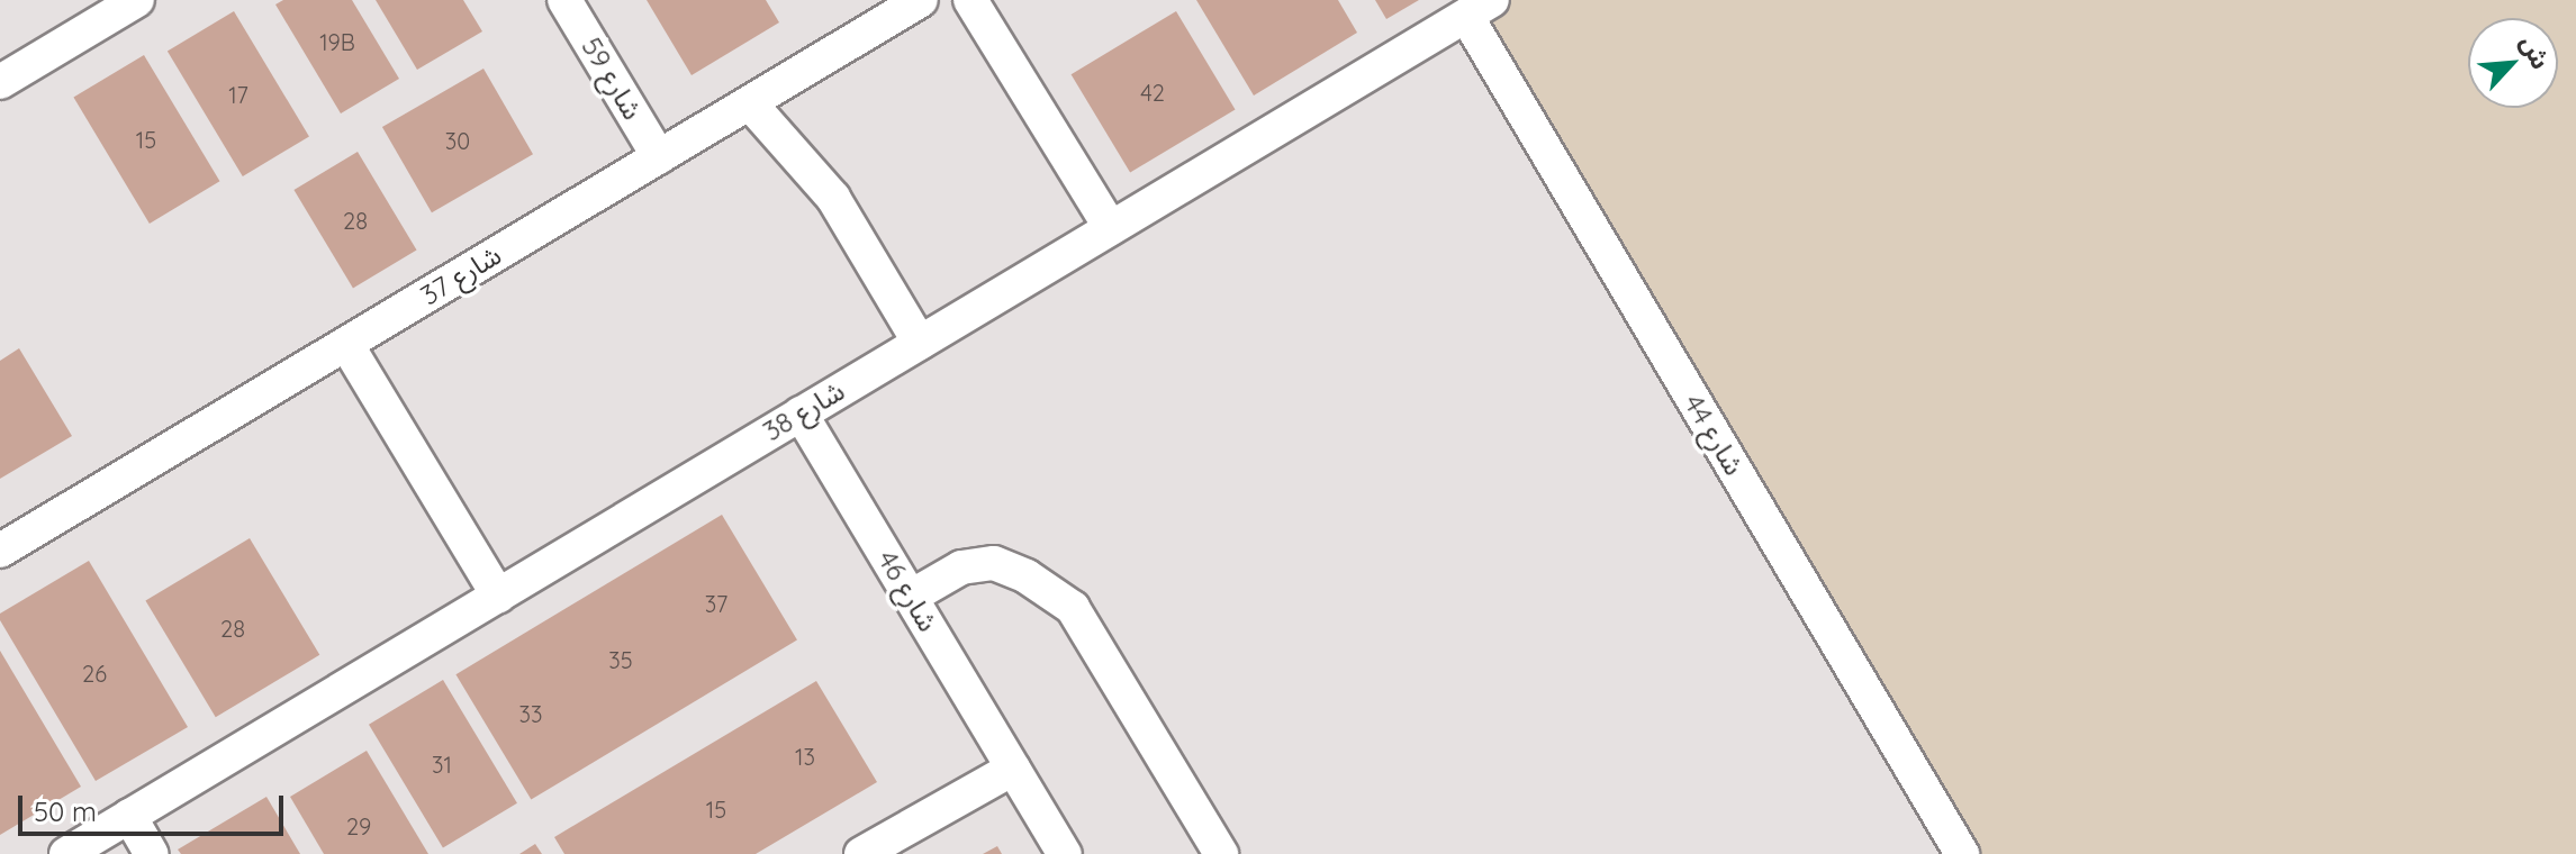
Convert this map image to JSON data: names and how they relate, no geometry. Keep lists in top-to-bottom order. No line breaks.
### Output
{"streets":{"street":["شارع 59","شارع 37","شارع 38","شارع 44","شارع 46"]},"crossings":[["شارع 59","شارع 37"],["شارع 38","شارع 44"],["شارع 38","شارع 46"]],"house_numbers":["19B","42","17","15","30","28","37","28","35","26","33","13","31","15","29"],"scale_bar":"50 m","north":"top right"}
